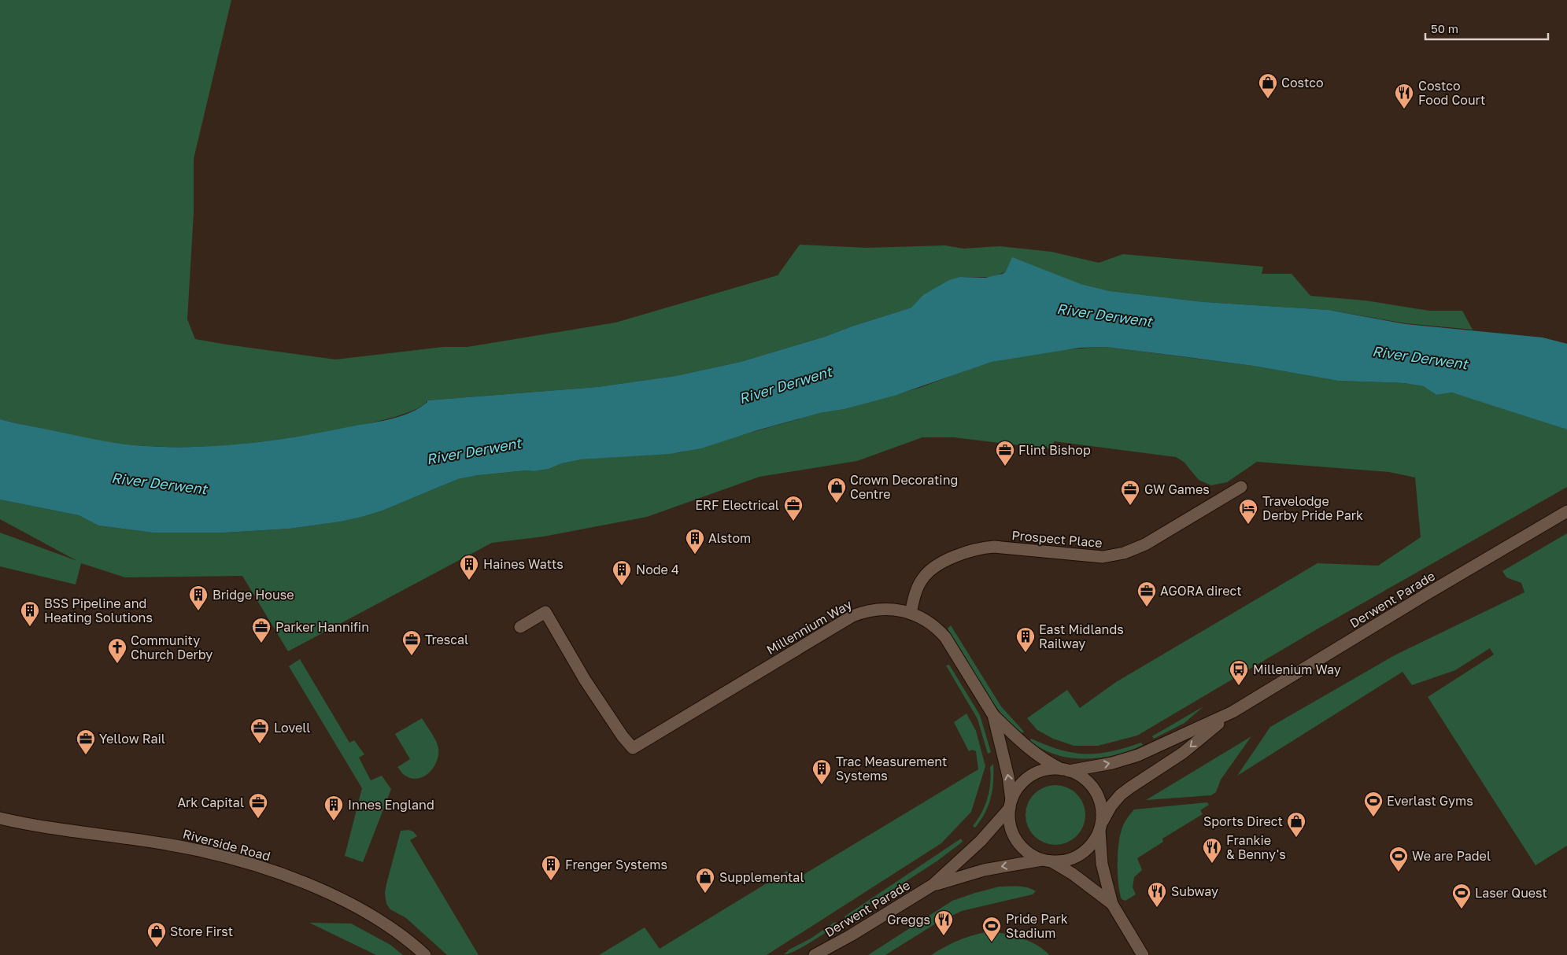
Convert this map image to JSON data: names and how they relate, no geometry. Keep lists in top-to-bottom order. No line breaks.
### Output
{"streets":{"street":["Prospect Place","Derwent Parade","Millennium Way","Riverside Road"]},"crossings":[["Prospect Place","Millennium Way"],["Derwent Parade","Millennium Way"]],"water":["River Derwent"],"places":{"shop":["Costco","Crown Decorating Centre","Sports Direct","Supplemental","Store First"],"restaurant":["Costco Food Court","Frankie & Benny's","Subway","Greggs"],"office":["Flint Bishop","GW Games","ERF Electrical","AGORA direct","Parker Hannifin","Trescal","Lovell","Yellow Rail","Ark Capital"],"hotel":["Travelodge Derby Pride Park"],"building":["Alstom","Haines Watts","Node 4","Bridge House","BSS Pipeline and Heating Solutions","East Midlands Railway","Trac Measurement Systems","Innes England","Frenger Systems"],"church":["Community Church Derby"],"bus stop":["Millenium Way"],"sports":["Everlast Gyms","We are Padel","Laser Quest","Pride Park Stadium"]},"scale_bar":"50 m"}
